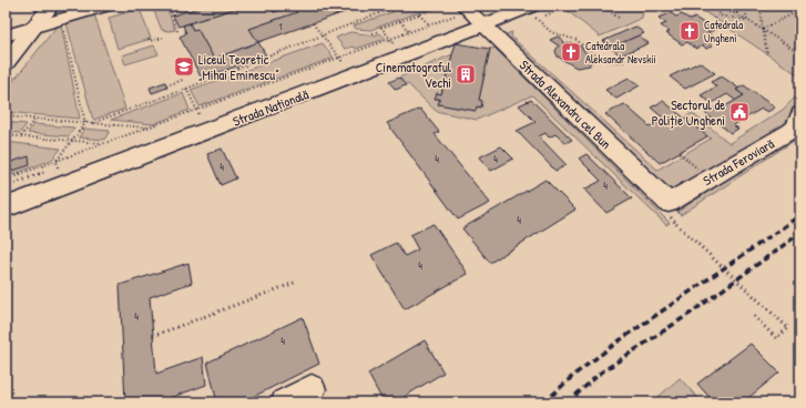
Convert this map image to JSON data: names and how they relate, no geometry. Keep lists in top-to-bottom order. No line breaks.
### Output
{"streets":{"street":["Strada Alexandru cel Bun","Strada Națională","Strada Feroviară"]},"crossings":[["Strada Alexandru cel Bun","Strada Națională"],["Strada Alexandru cel Bun","Strada Feroviară"]],"places":{"church":["Catedrala Ungheni","Catedrala Aleksandr Nevskii"],"school or university":["Liceul Teoretic „Mihai Eminescu”"],"building":["Cinematograful Vechi"],"public building":["Sectorul de Poliție Ungheni"]},"house_numbers":["1","4","4","4","4","4","4","4","4"]}
